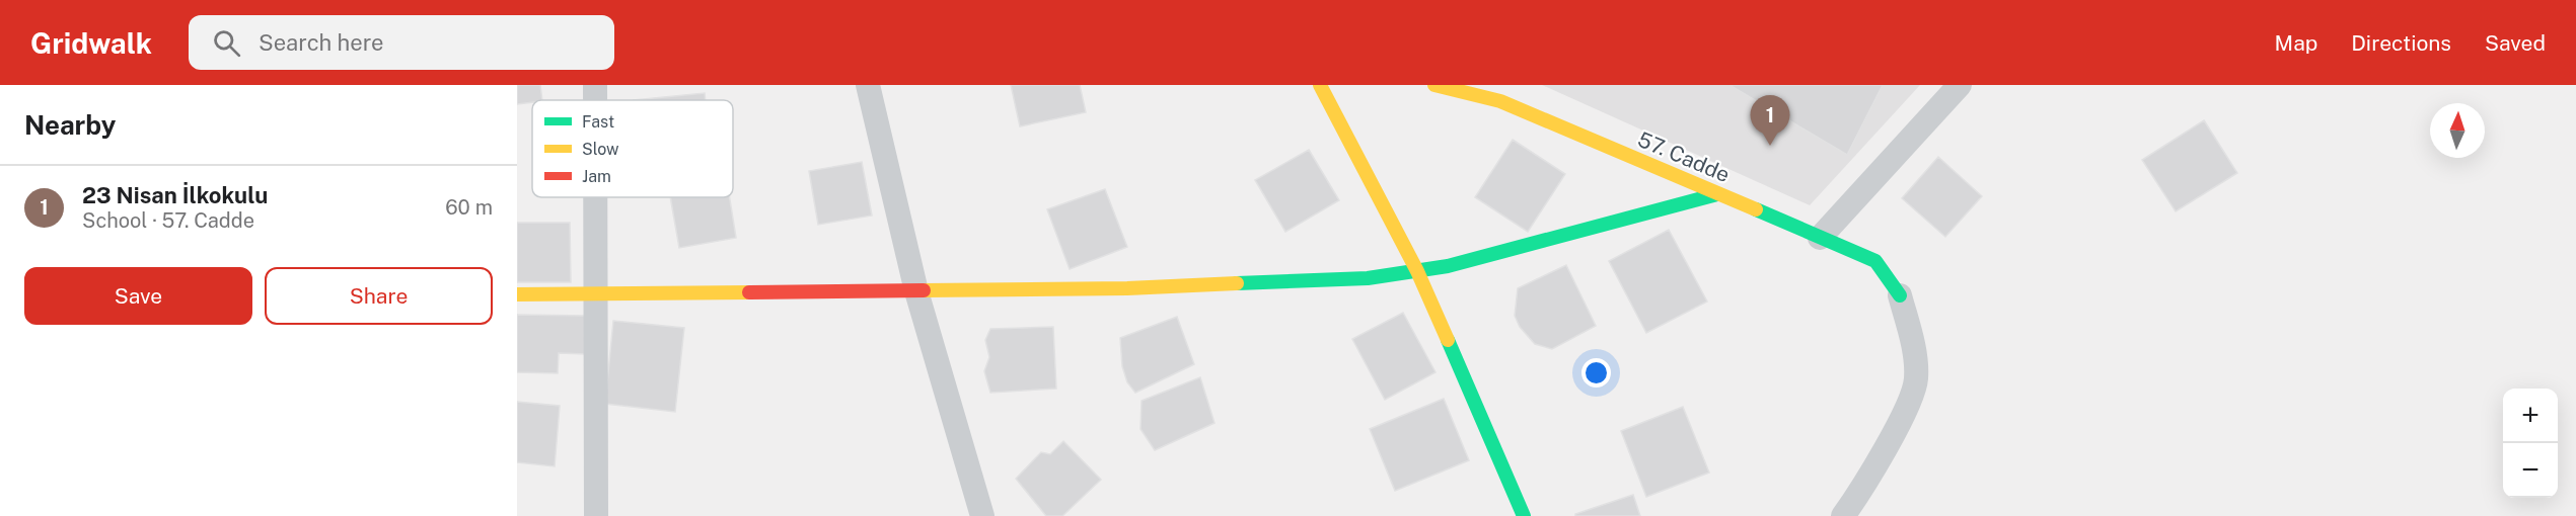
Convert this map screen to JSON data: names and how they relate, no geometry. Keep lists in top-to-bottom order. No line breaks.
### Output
{"streets":{"street":["57. Cadde"]},"legend":["Fast","Slow","Jam"],"north":"top","page":{"header":"Gridwalk","search":"Search here","nav":["Map","Directions","Saved"],"heading":"Nearby","pins":"1","list":[{"mark":"1","name":"23 Nisan İlkokulu","note":"School · 57. Cadde","value":"60 m"}],"buttons":["Save","Share"],"map_buttons":["+","−"]}}
